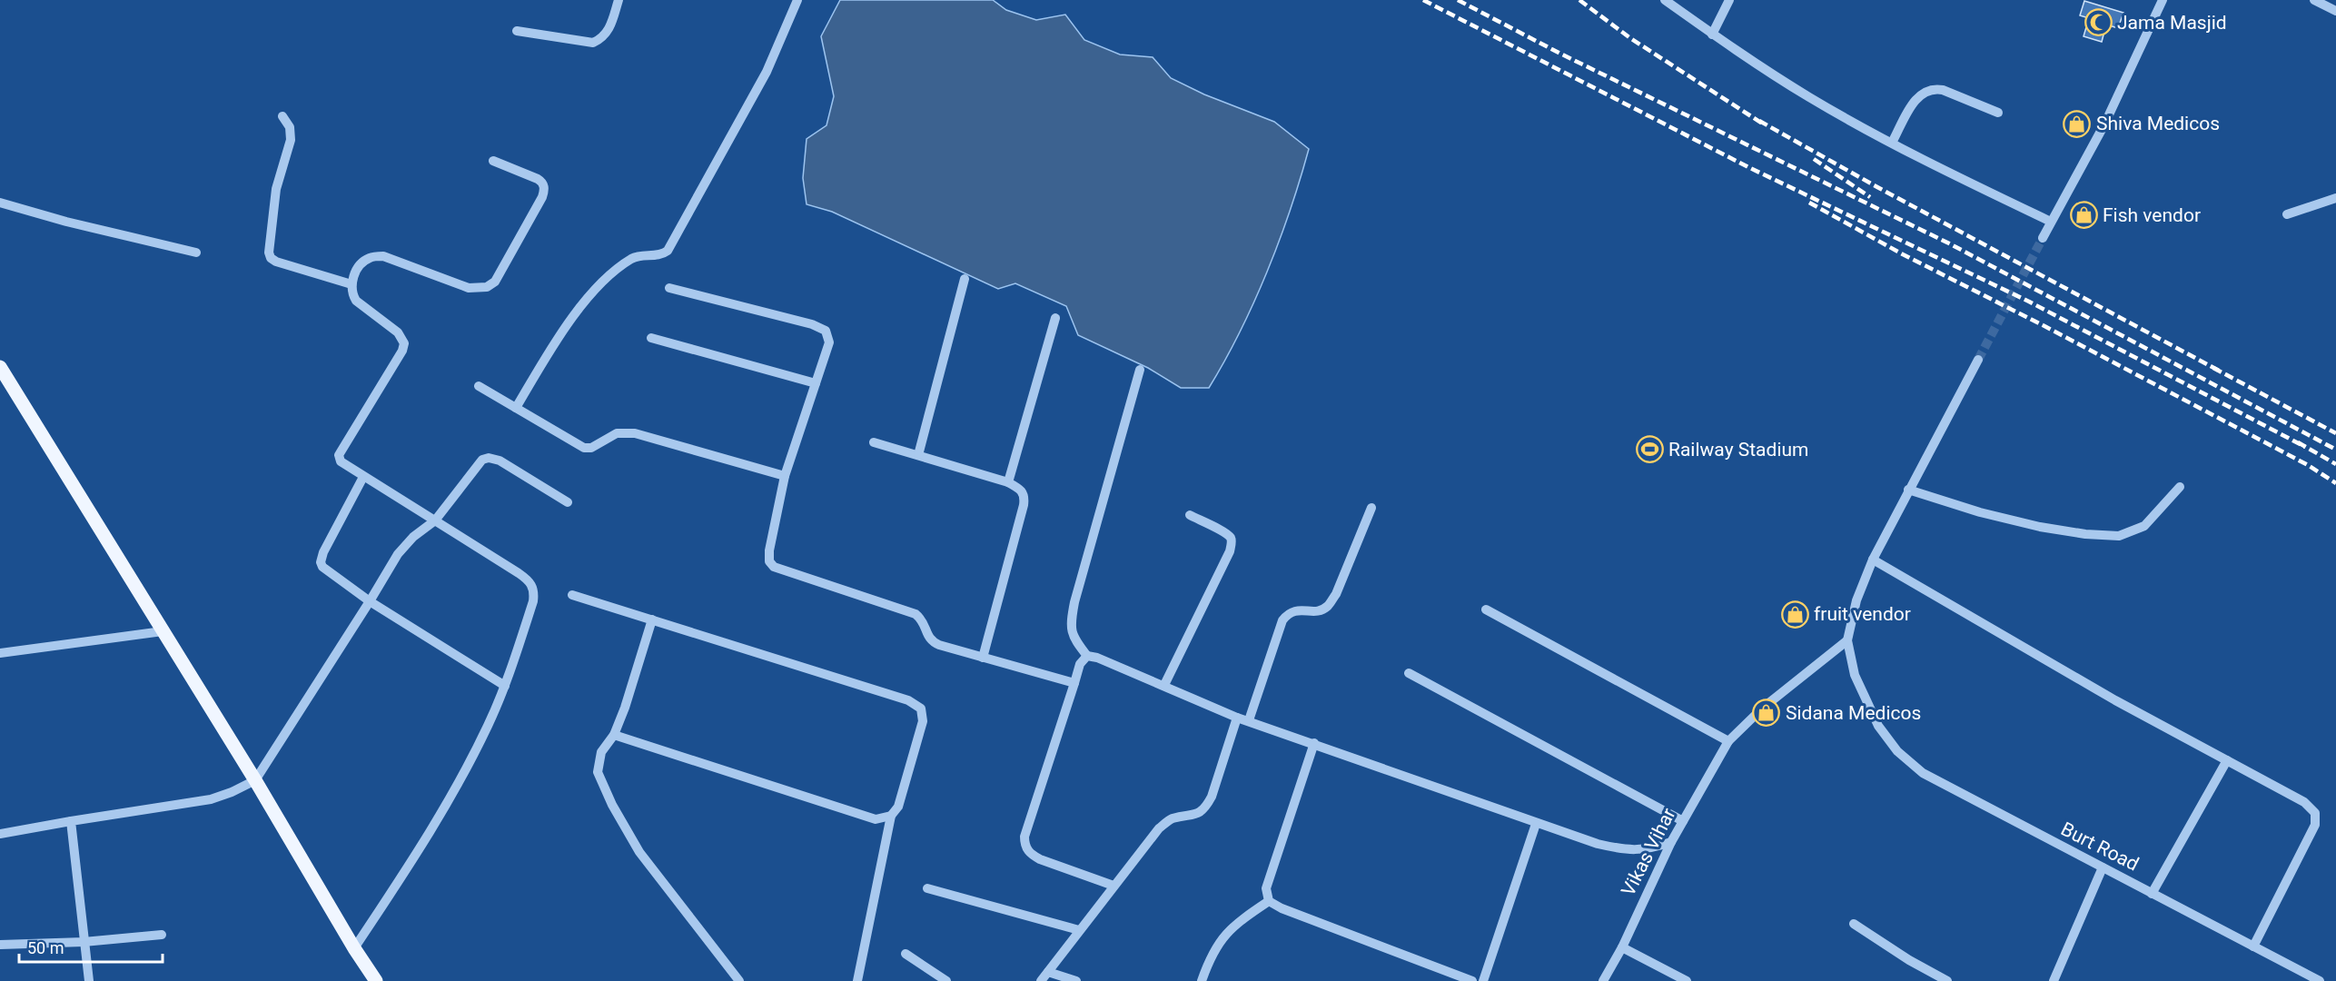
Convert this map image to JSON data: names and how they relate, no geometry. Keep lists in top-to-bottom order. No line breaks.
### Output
{"streets":{"street":["Burt Road","Vikas Vihar"]},"crossings":[["Burt Road","Vikas Vihar"]],"places":{"mosque":["Jama Masjid"],"shop":["Shiva Medicos","Fish vendor","fruit vendor","Sidana Medicos"],"sports":["Railway Stadium"]},"scale_bar":"50 m"}
